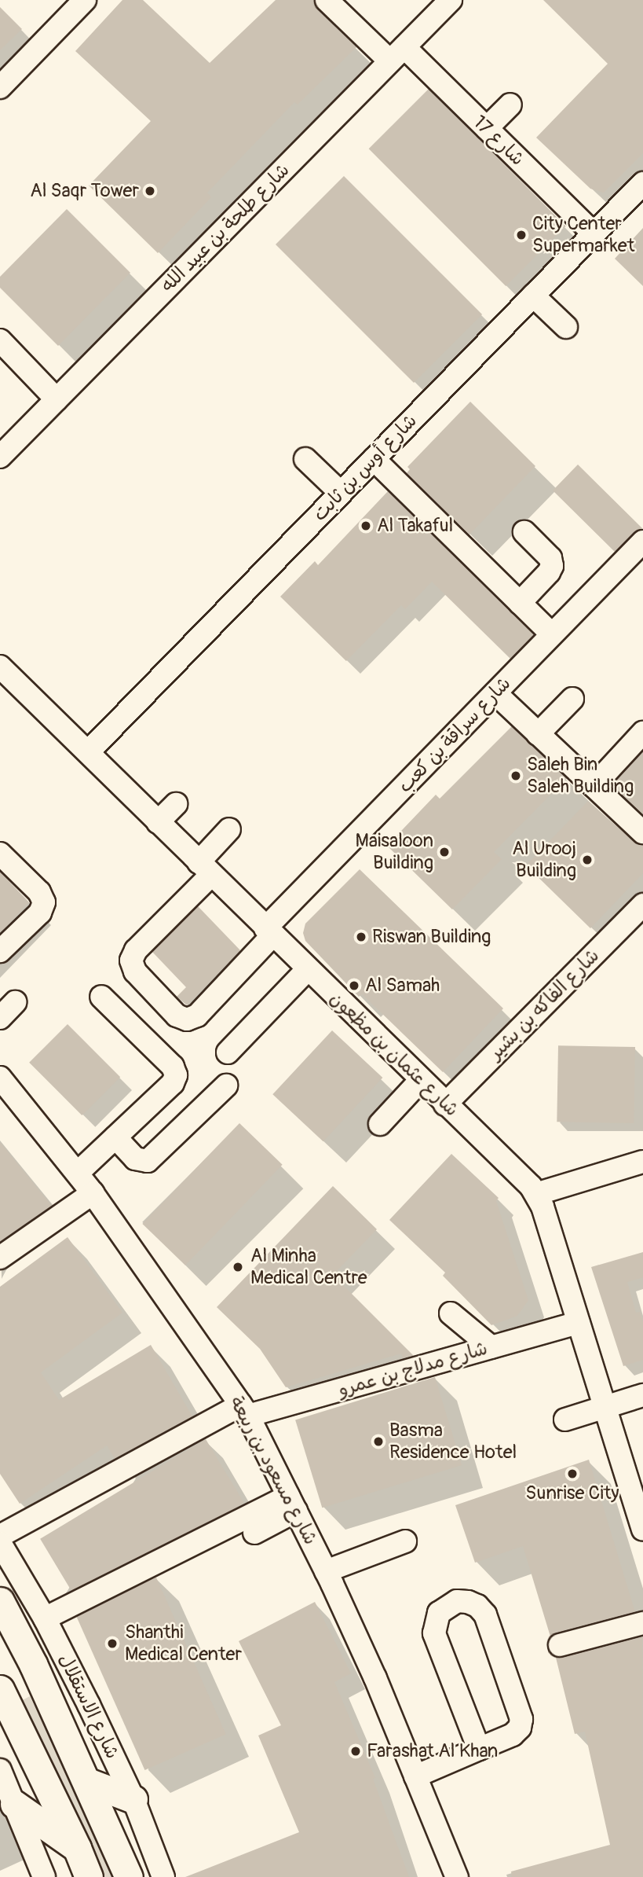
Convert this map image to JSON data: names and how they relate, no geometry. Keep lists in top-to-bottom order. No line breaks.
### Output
{"streets":{"main road":["شارع الاستقلال"],"street":["شارع 17","شارع طلحة بن عبيد الله","شارع أوس بن ثابت","شارع سراقة بن كعب","شارع الفاكه بن بشير","شارع عثمان بن مظعون","شارع مدلاج بن عمرو","شارع مسعود بن ربيعة"]},"crossings":[["شارع 17","شارع طلحة بن عبيد الله"],["شارع 17","شارع أوس بن ثابت"],["شارع أوس بن ثابت","شارع عثمان بن مظعون"],["شارع سراقة بن كعب","شارع عثمان بن مظعون"],["شارع الفاكه بن بشير","شارع عثمان بن مظعون"],["شارع عثمان بن مظعون","شارع مدلاج بن عمرو"],["شارع مدلاج بن عمرو","شارع مسعود بن ربيعة"]],"places":["Al Saqr Tower","City Center Supermarket","Al Takaful","Saleh Bin Saleh Building","Maisaloon Building","Al Urooj Building","Riswan Building","Al Samah","Al Minha Medical Centre","Basma Residence Hotel","Sunrise City","Shanthi Medical Center","Farashat Al Khan"]}
